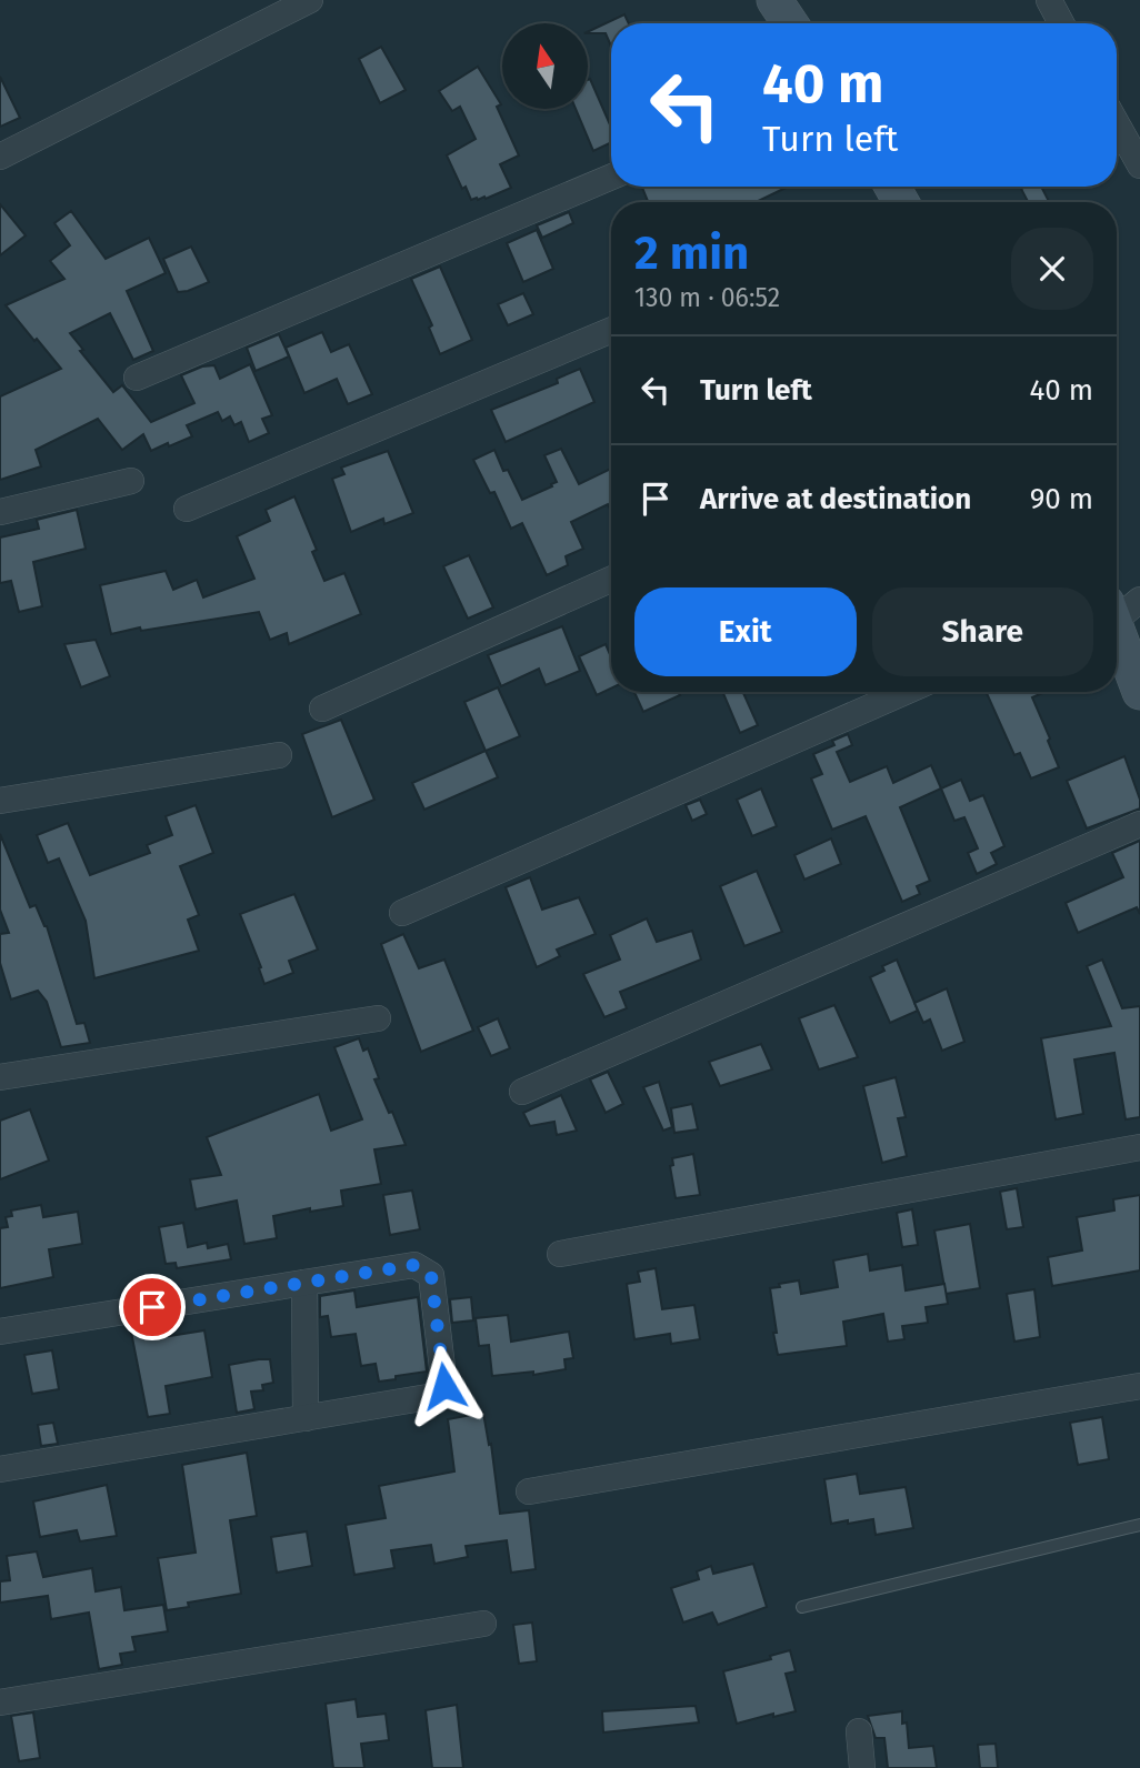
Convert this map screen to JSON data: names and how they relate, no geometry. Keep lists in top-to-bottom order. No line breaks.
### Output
{"north":"top","page":{"turn":["40 m","Turn left"],"heading":["2 min","130 m · 06:52"],"list":[{"name":"Turn left","value":"40 m"},{"name":"Arrive at destination","value":"90 m"}],"buttons":["Exit","Share"]}}
